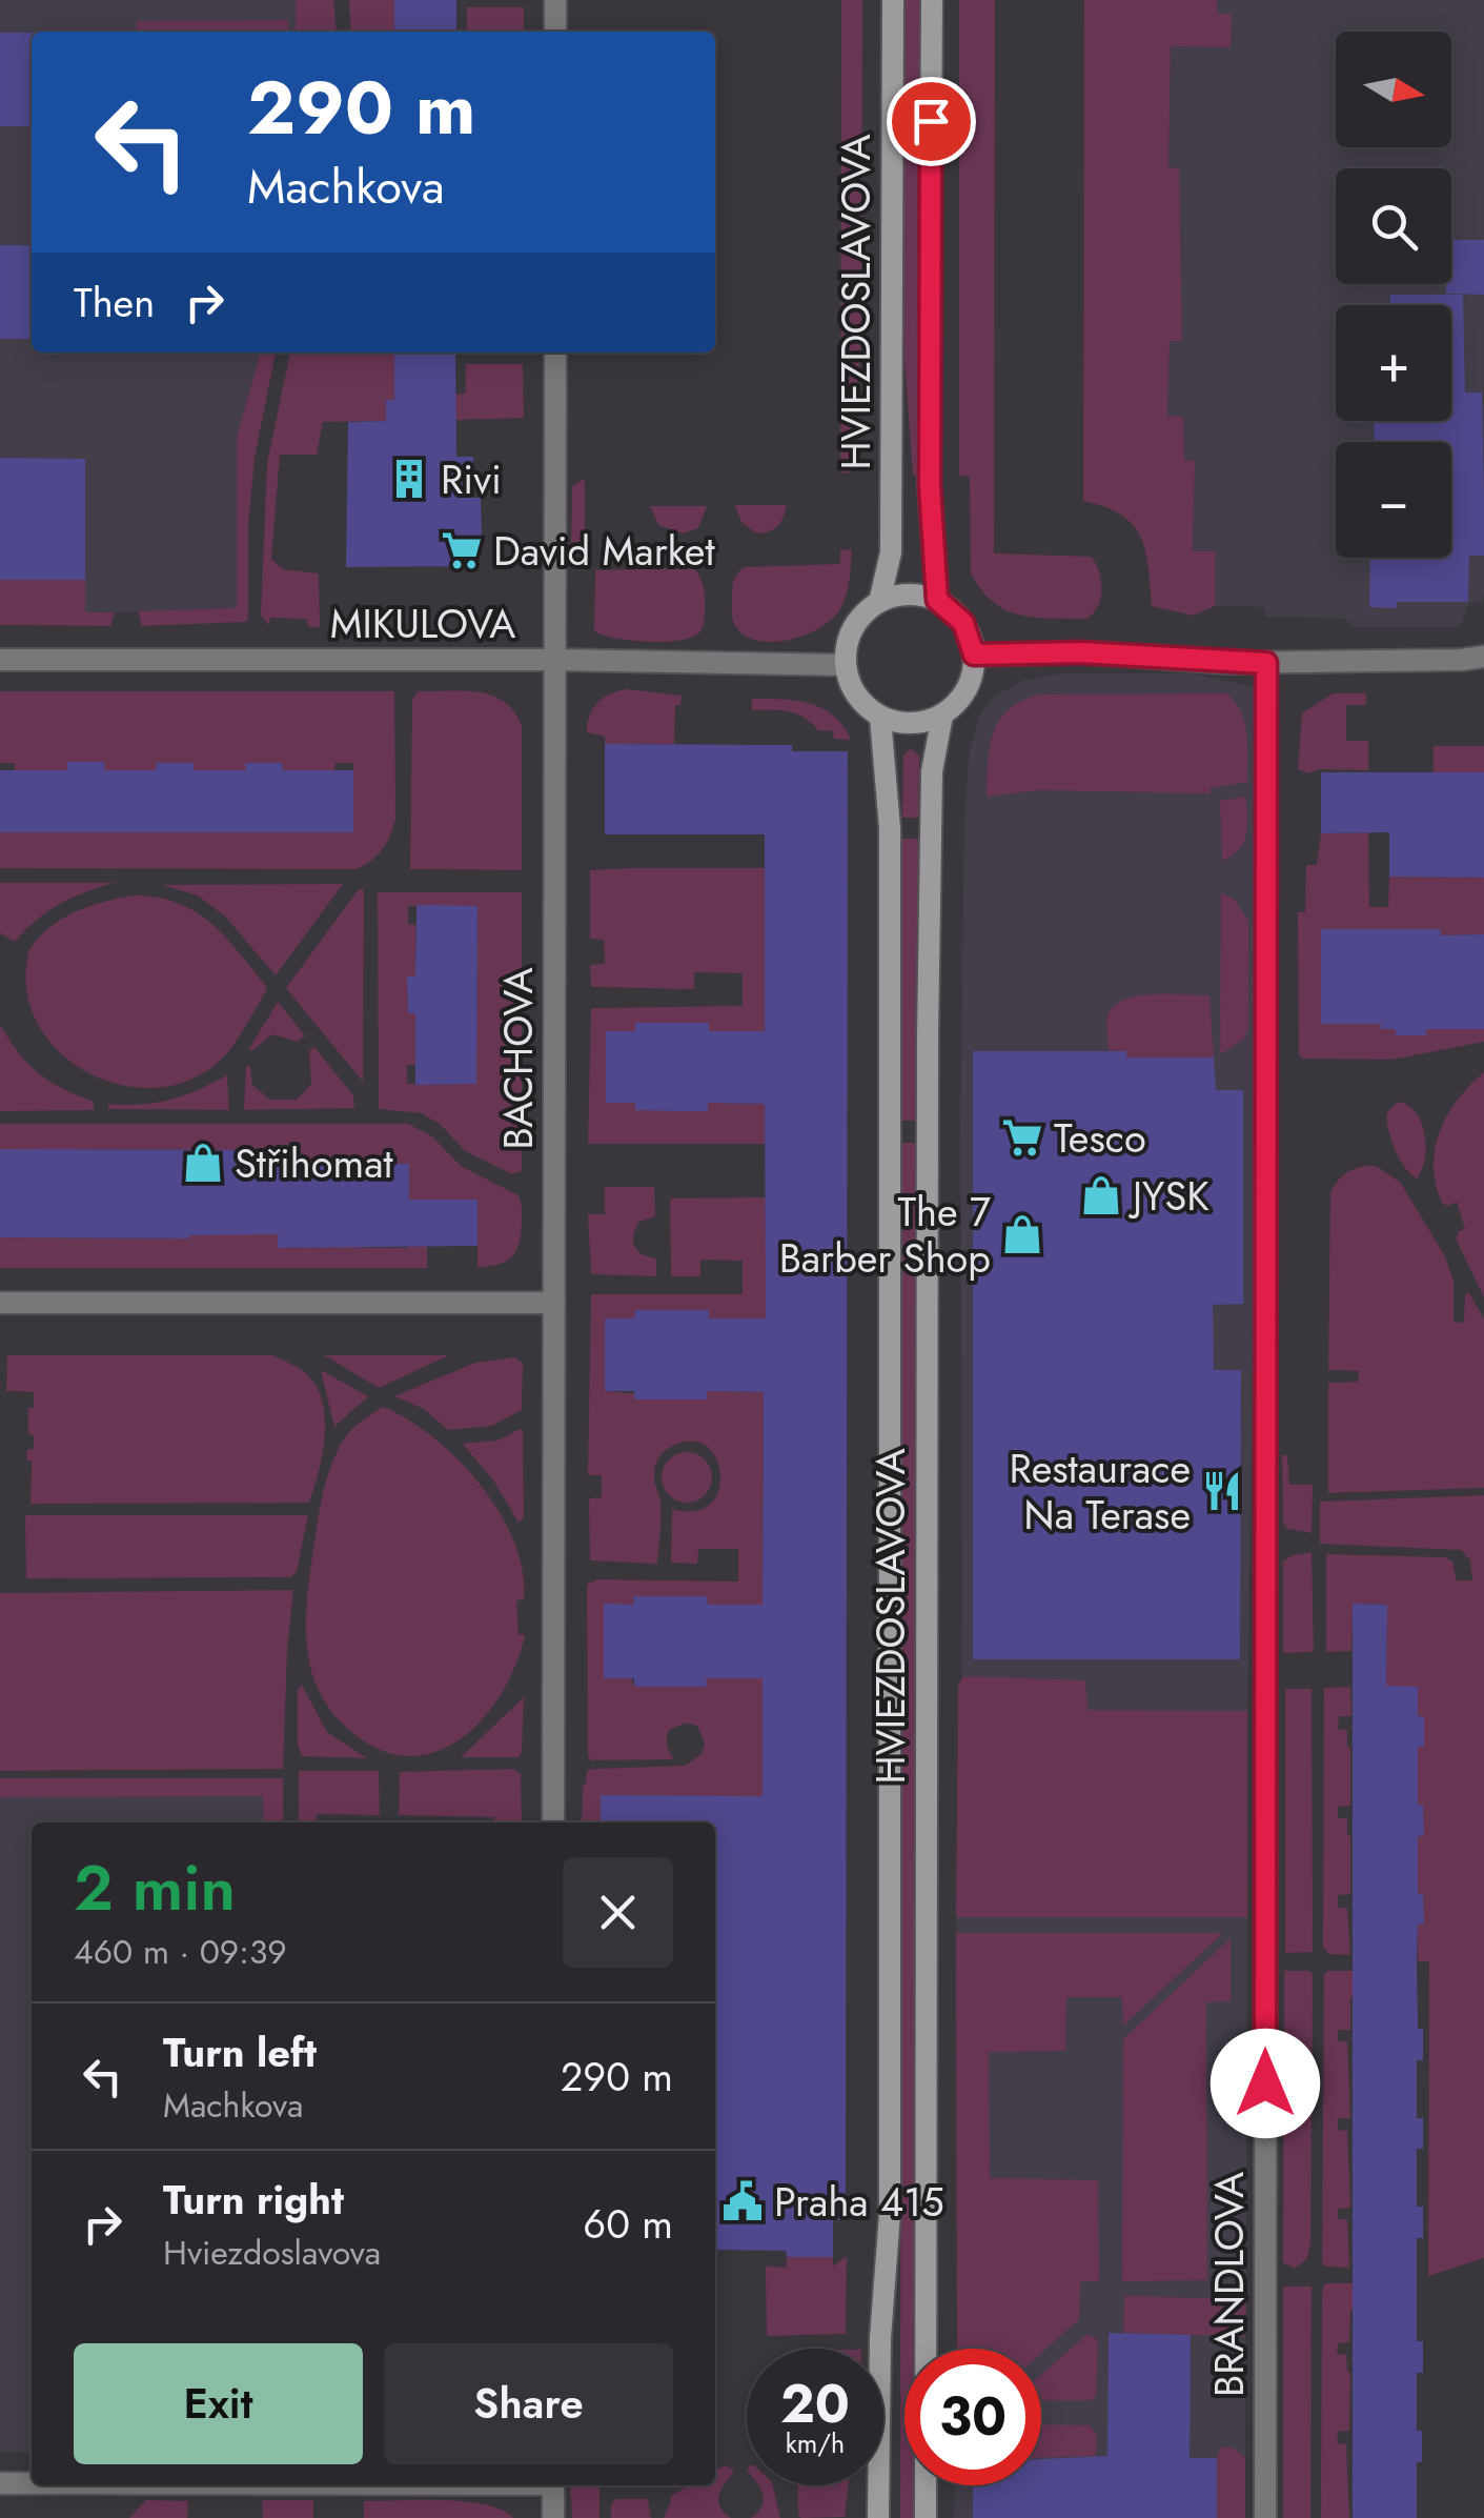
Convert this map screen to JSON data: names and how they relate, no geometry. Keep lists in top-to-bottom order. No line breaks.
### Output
{"streets":{"street":["HVIEZDOSLAVOVA","MIKULOVA","BACHOVA","BRANDLOVA"]},"crossings":[["HVIEZDOSLAVOVA","MIKULOVA"],["MIKULOVA","BACHOVA"]],"places":{"building":["Rivi"],"supermarket":["David Market","Tesco"],"shop":["Střihomat","JYSK","The 7 Barber Shop"],"restaurant":["Restaurace Na Terase"],"public building":["Praha 415"]},"north":"right","page":{"map_buttons":["+","−"],"turn":["290 m","Machkova"],"then":"Then","heading":["2 min","460 m · 09:39"],"list":[{"name":"Turn left","note":"Machkova","value":"290 m"},{"name":"Turn right","note":"Hviezdoslavova","value":"60 m"}],"buttons":["Exit","Share"],"speed":"20 km/h","limit":"30"}}
